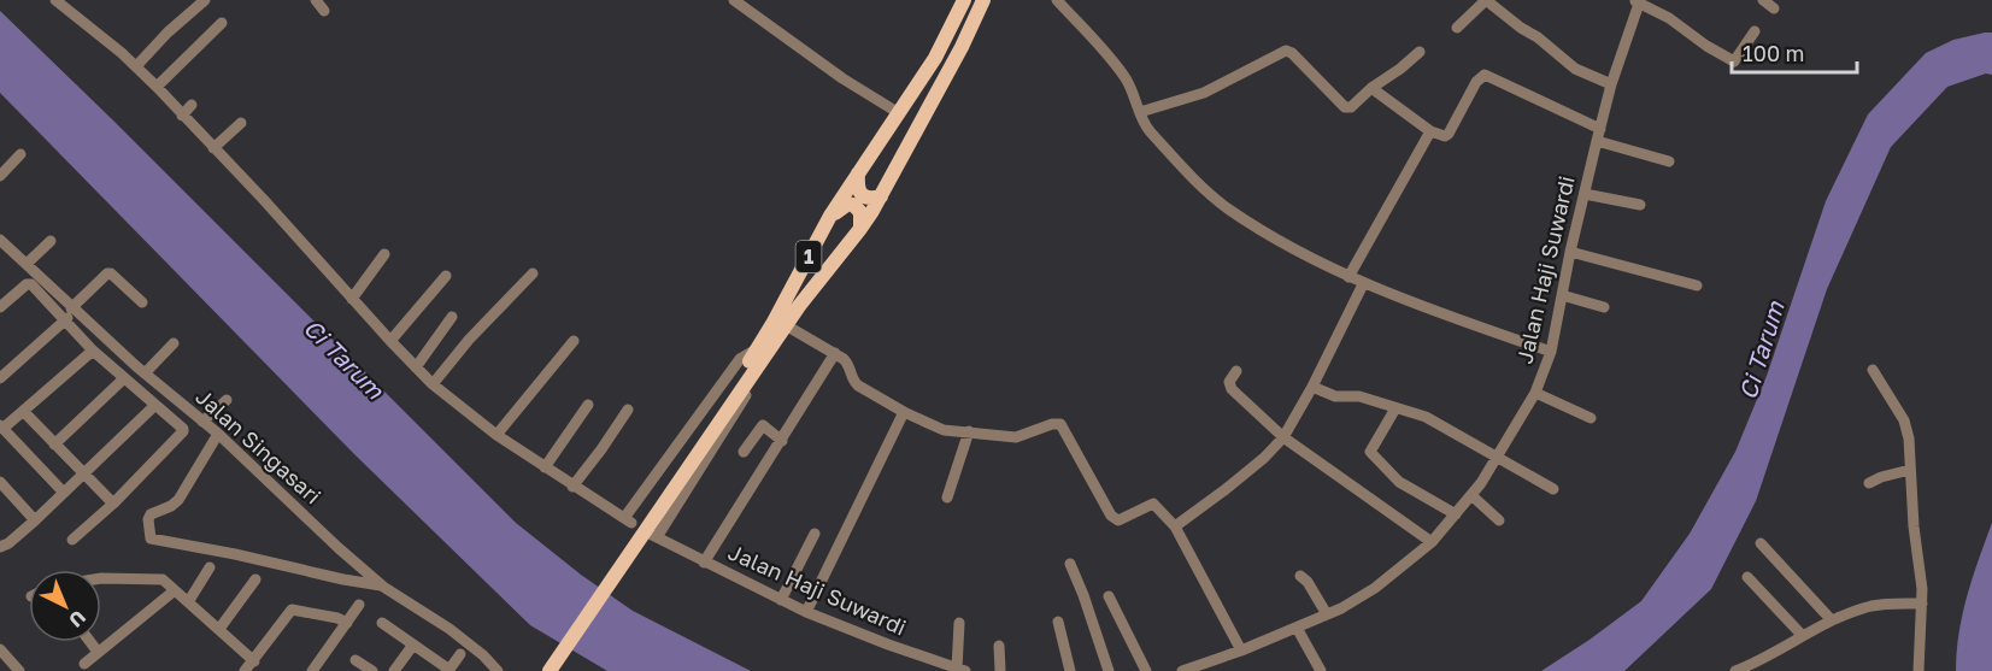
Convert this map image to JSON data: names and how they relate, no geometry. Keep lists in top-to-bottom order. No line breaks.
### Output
{"streets":{"main road":["1"],"street":["Jalan Haji Suwardi","Jalan Singasari"]},"crossings":[["1","Jalan Haji Suwardi"]],"water":["Ci Tarum"],"scale_bar":"100 m","north":"bottom right"}
